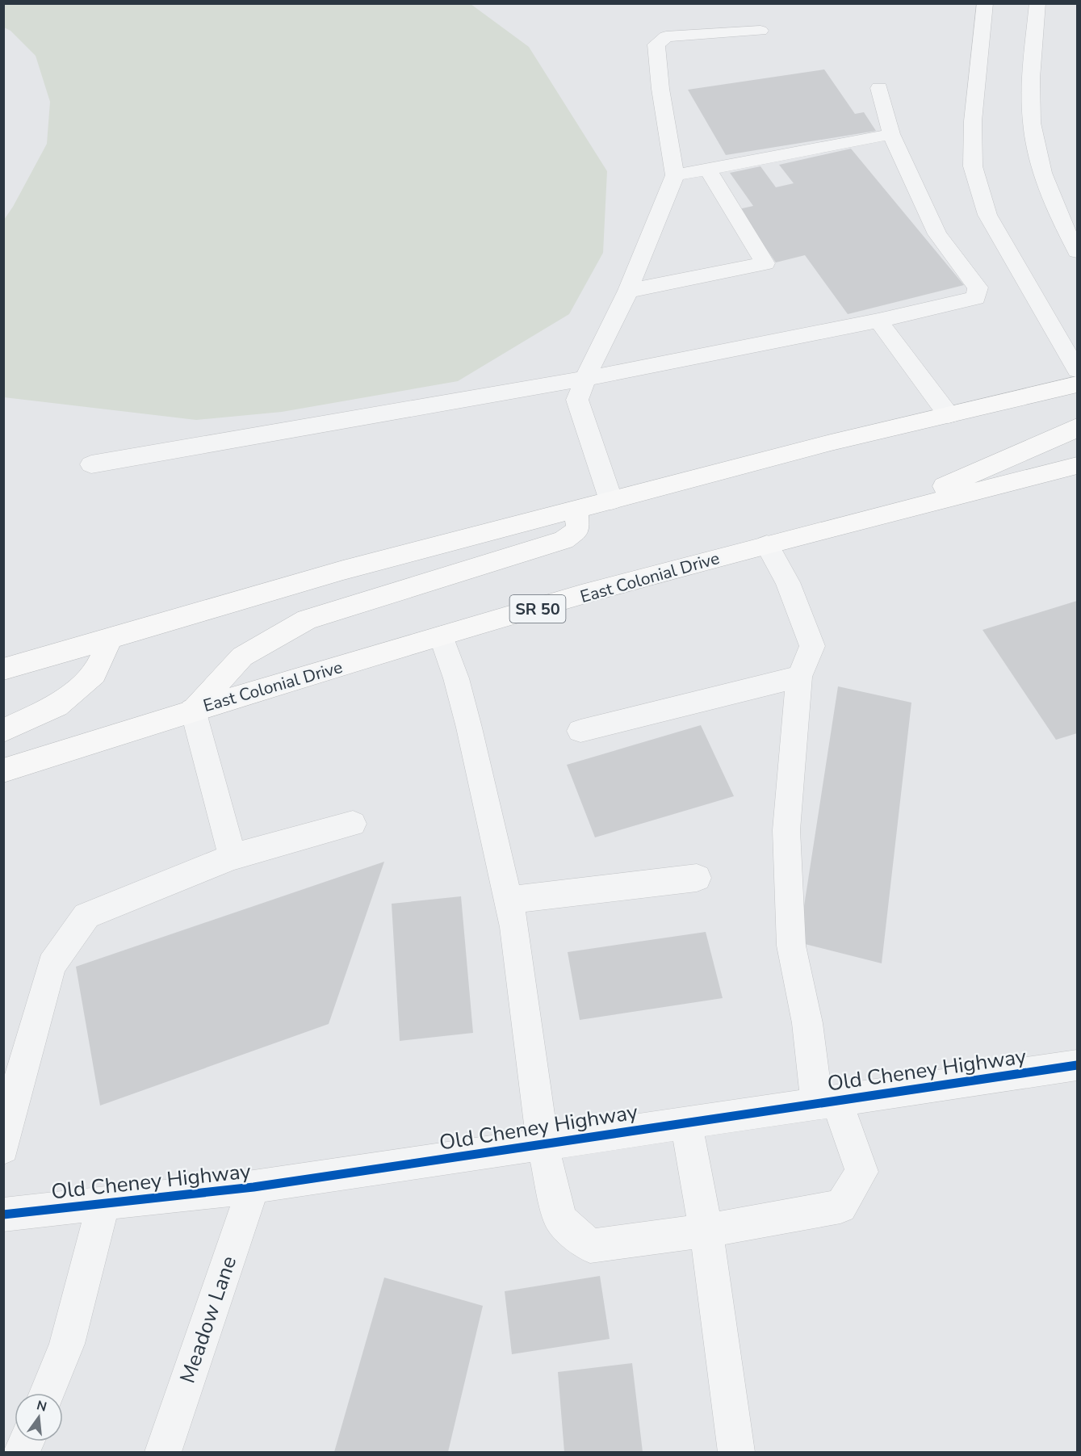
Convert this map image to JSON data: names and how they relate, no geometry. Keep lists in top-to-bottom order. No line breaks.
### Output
{"streets":{"highway":["East Colonial Drive","SR 50"],"street":["Old Cheney Highway","Meadow Lane"]},"crossings":[["Old Cheney Highway","Meadow Lane"]],"north":"top"}
